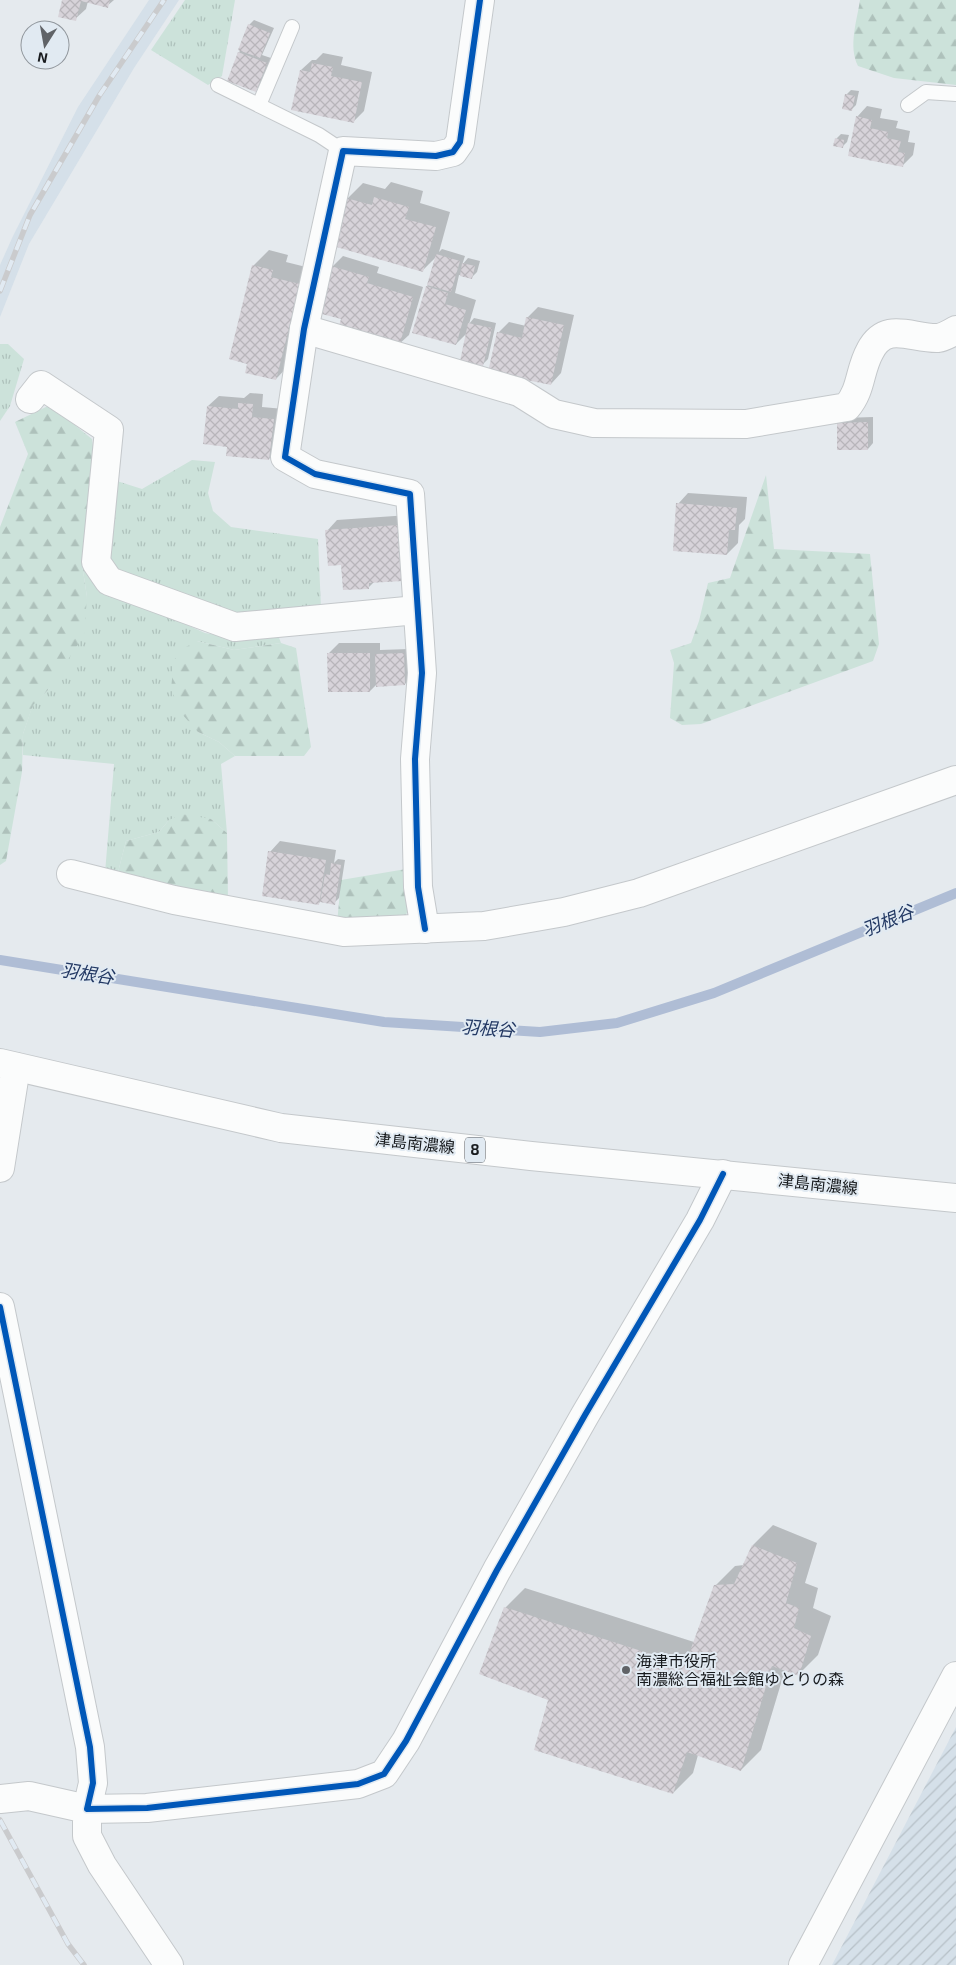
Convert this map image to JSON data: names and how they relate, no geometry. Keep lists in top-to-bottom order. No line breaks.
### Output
{"streets":{"street":["津島南濃線","8"]},"water":["羽根谷"],"places":["海津市役所 南濃総合福祉会館ゆとりの森"],"north":"bottom"}
